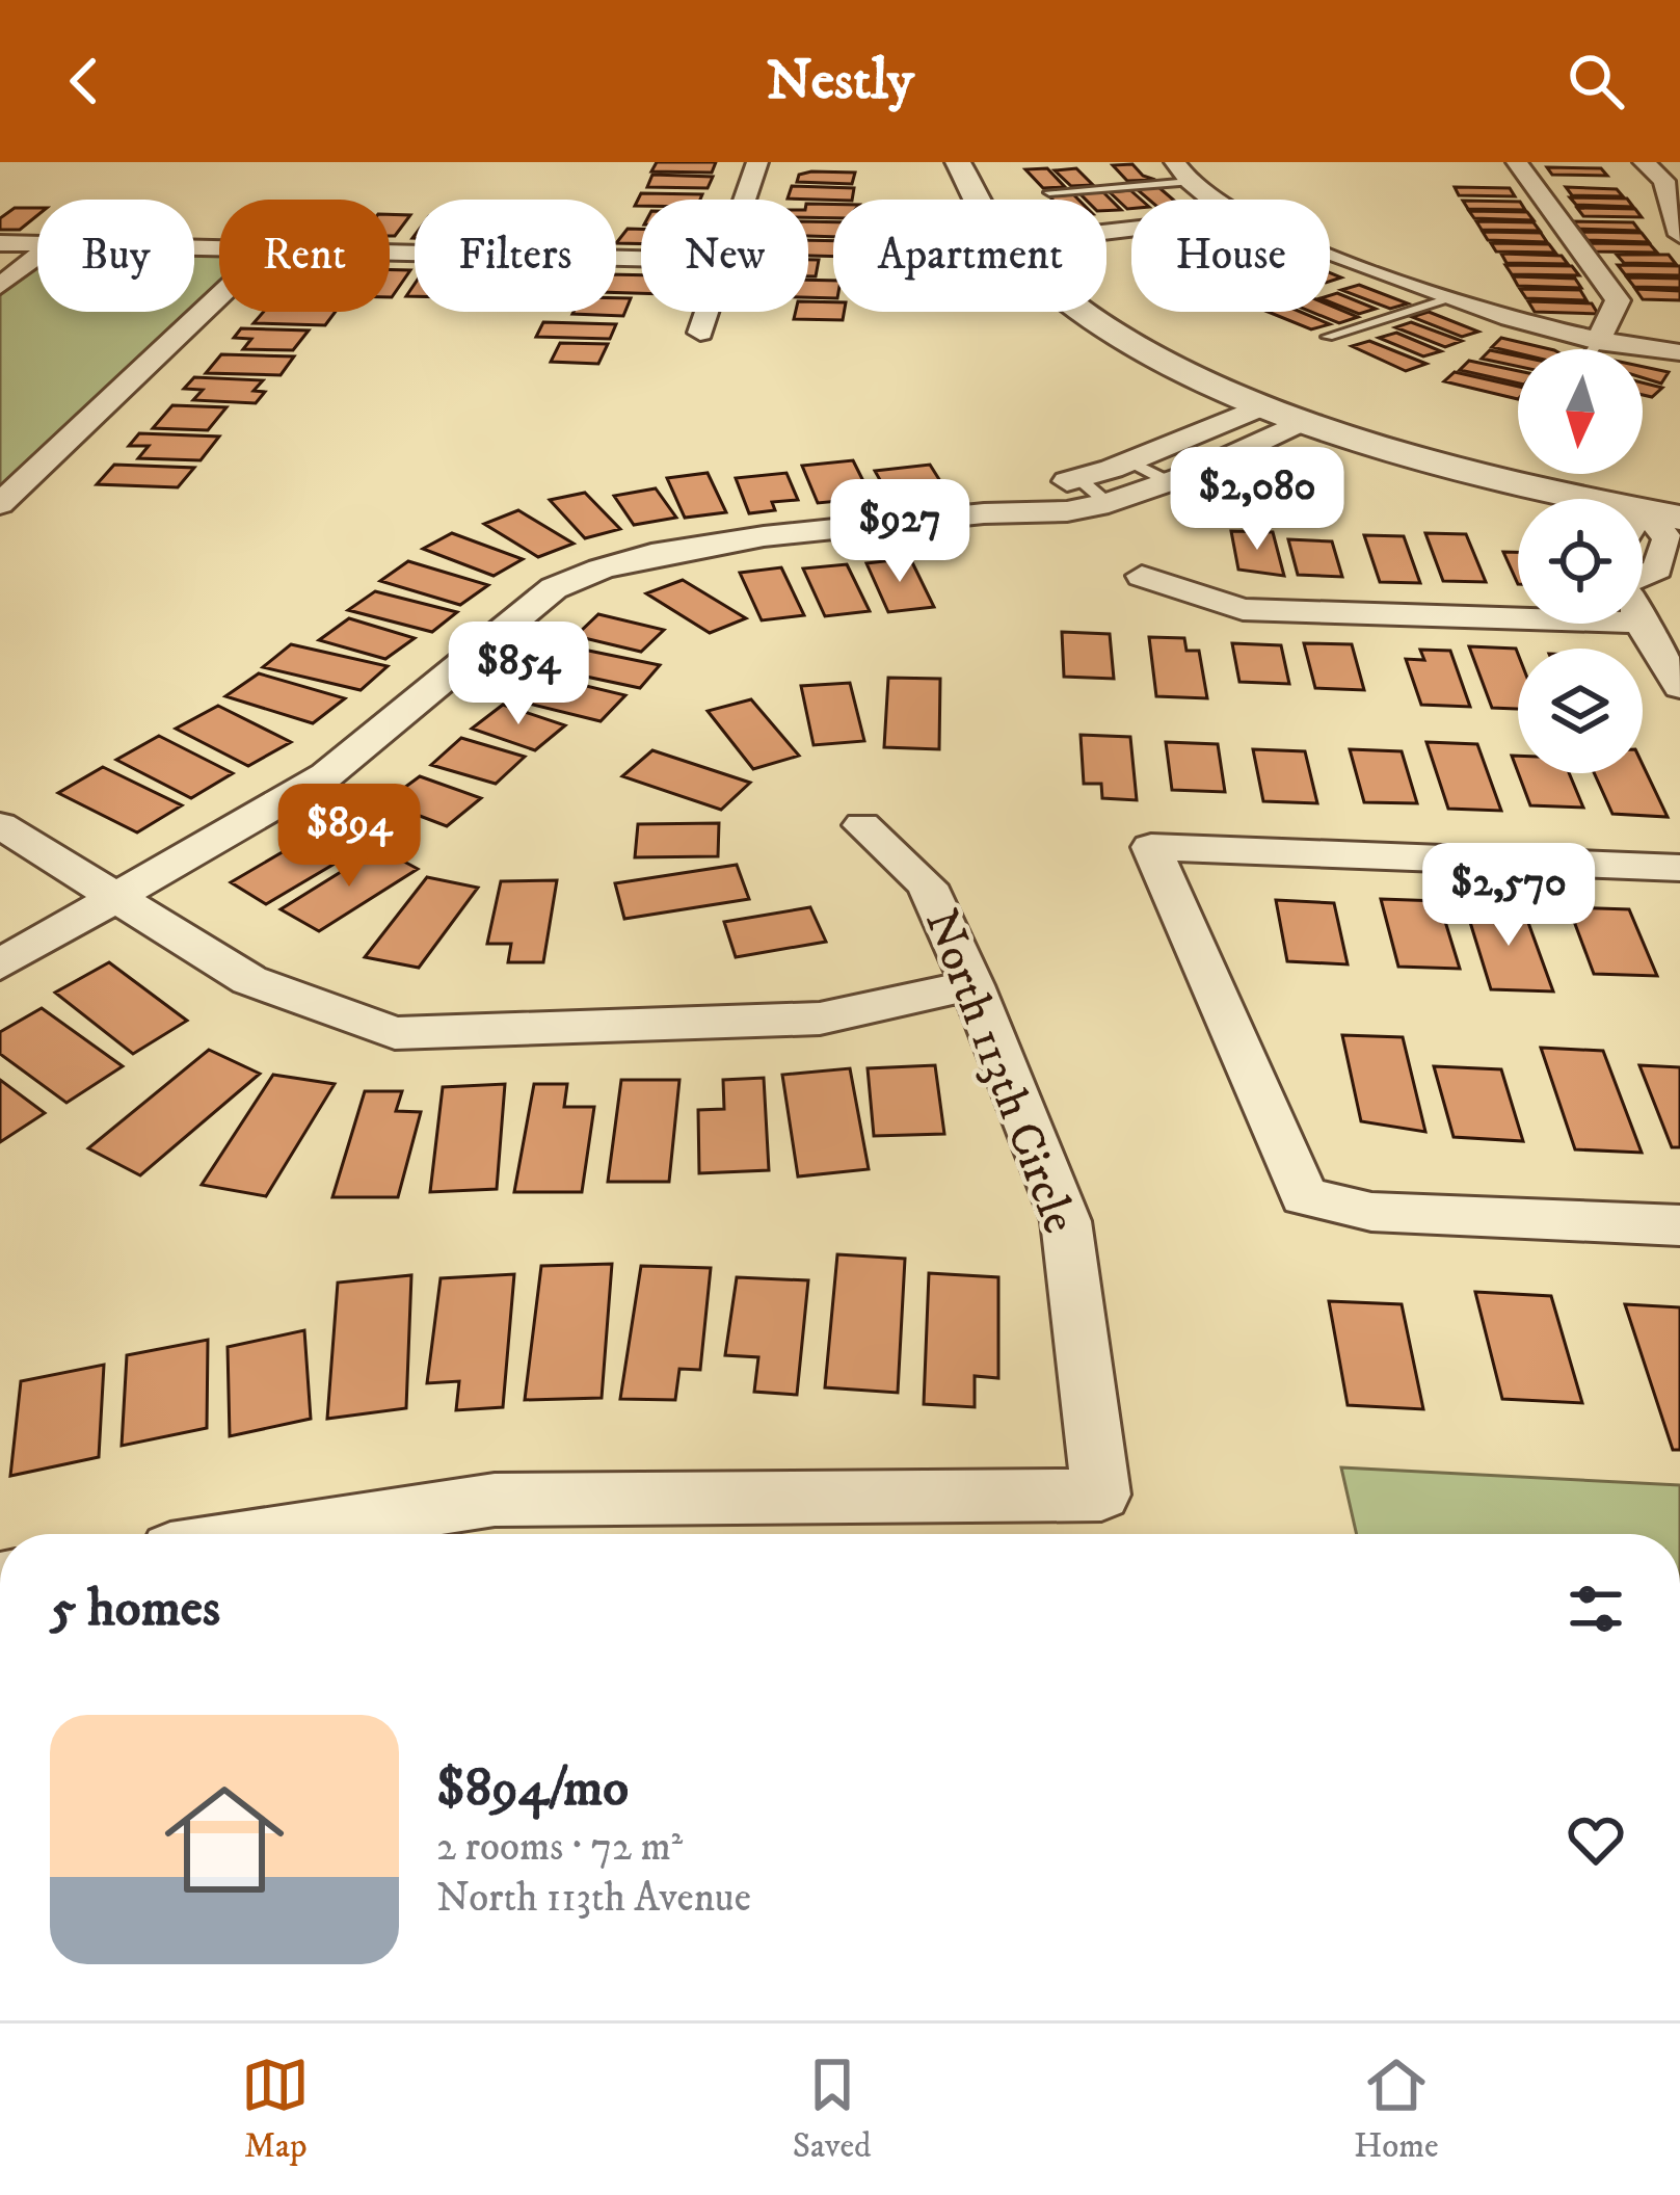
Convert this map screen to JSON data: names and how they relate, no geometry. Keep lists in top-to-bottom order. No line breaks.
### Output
{"streets":{"street":["North 113th Circle"]},"north":"bottom","page":{"header":"Nestly","chip":["Buy","Rent","Filters","New","Apartment","House"],"price":["$2,080","$927","$854","$894","$2,570"],"heading":"5 homes","list":[{"name":"$894/mo","note":"2 rooms · 72 m² · North 113th Avenue"}],"tabs":["Map","Saved","Home"]}}
